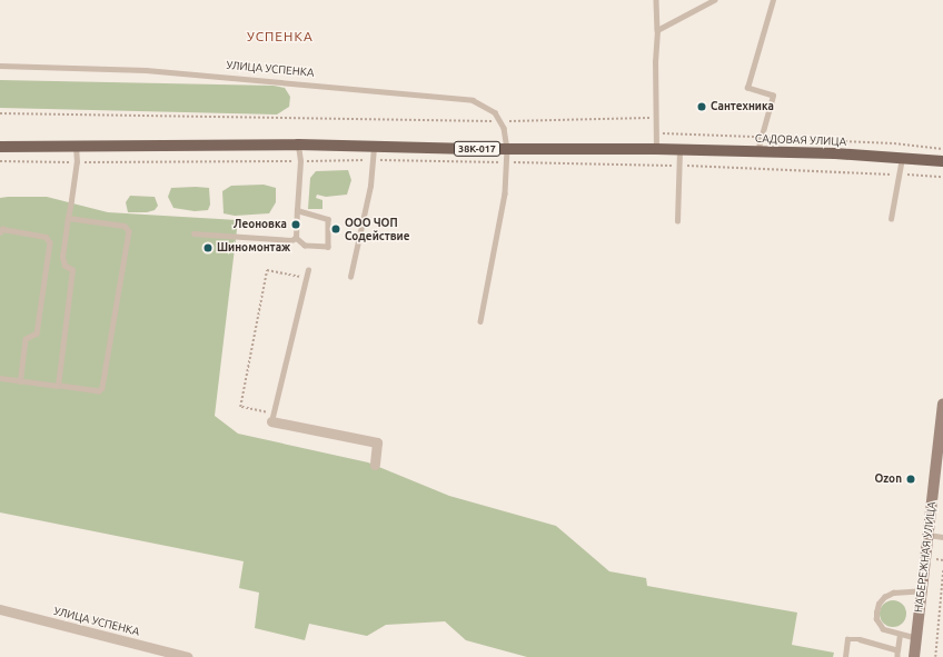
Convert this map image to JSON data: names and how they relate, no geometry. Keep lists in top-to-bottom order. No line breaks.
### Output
{"streets":{"main road":["САДОВАЯ УЛИЦА","38К-017","НАБЕРЕЖНАЯ УЛИЦА"],"street":["УЛИЦА УСПЕНКА"]},"crossings":[["САДОВАЯ УЛИЦА","38К-017"]],"districts":["УСПЕНКА"],"places":["Сантехника","Леоновка","ООО ЧОП Содействие","Шиномонтаж","Ozon"]}
